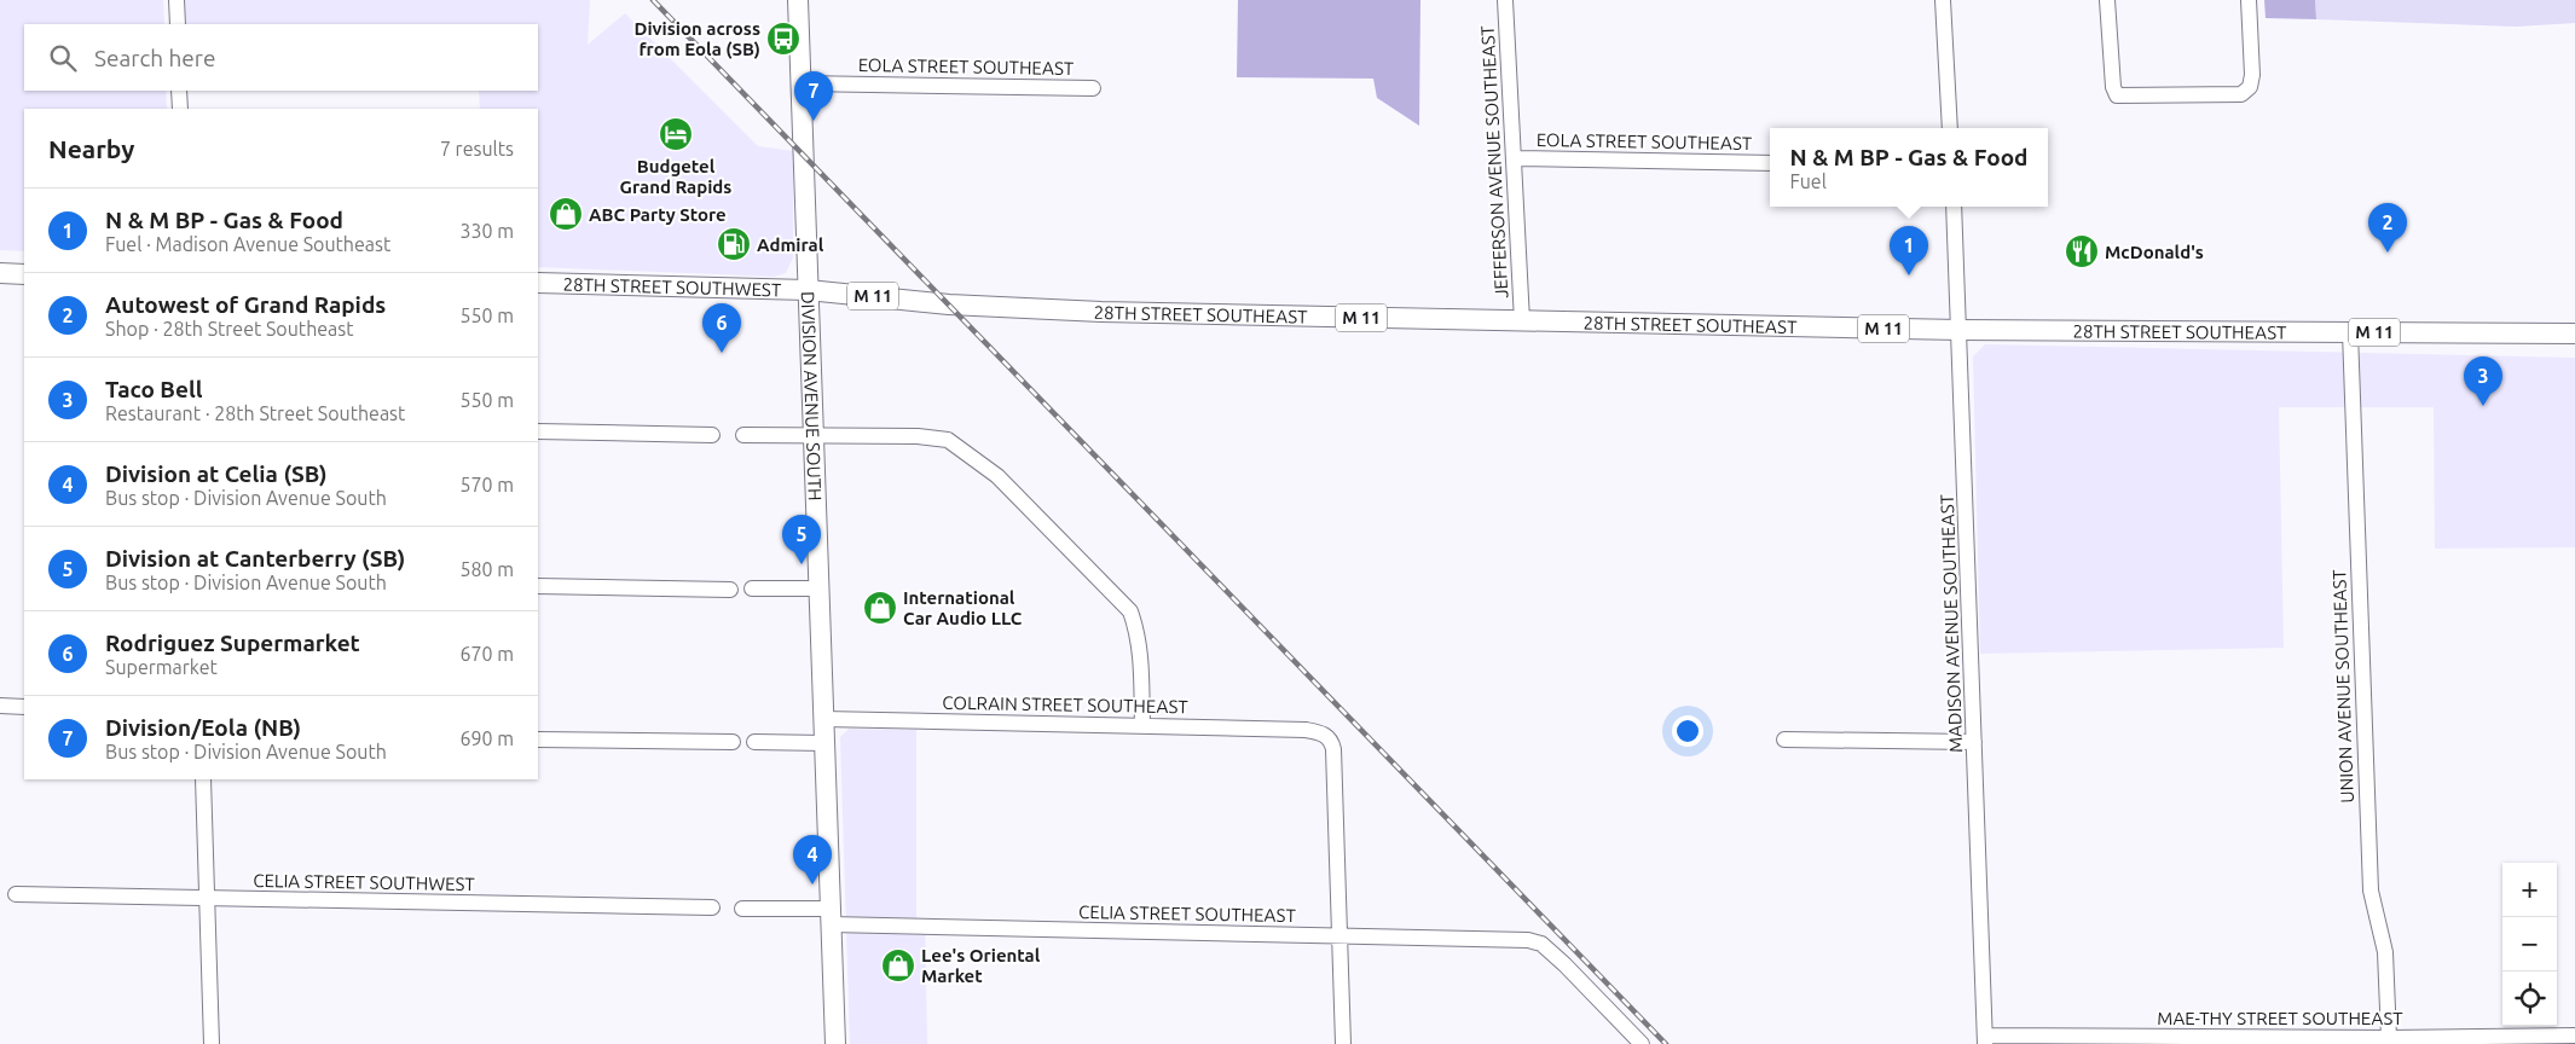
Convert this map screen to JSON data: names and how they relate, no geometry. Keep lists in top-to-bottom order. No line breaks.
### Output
{"streets":{"main road":["28TH STREET SOUTHWEST","M 11","28TH STREET SOUTHEAST","DIVISION AVENUE SOUTH"],"street":["EOLA STREET SOUTHEAST","JEFFERSON AVENUE SOUTHEAST","MADISON AVENUE SOUTHEAST","UNION AVENUE SOUTHEAST","COLRAIN STREET SOUTHEAST","CELIA STREET SOUTHWEST","CELIA STREET SOUTHEAST","MAE-THY STREET SOUTHEAST"]},"crossings":[["EOLA STREET SOUTHEAST","JEFFERSON AVENUE SOUTHEAST"],["EOLA STREET SOUTHEAST","DIVISION AVENUE SOUTH"],["JEFFERSON AVENUE SOUTHEAST","28TH STREET SOUTHEAST"],["28TH STREET SOUTHWEST","28TH STREET SOUTHEAST"],["28TH STREET SOUTHWEST","DIVISION AVENUE SOUTH"],["28TH STREET SOUTHEAST","DIVISION AVENUE SOUTH"],["28TH STREET SOUTHEAST","MADISON AVENUE SOUTHEAST"],["28TH STREET SOUTHEAST","UNION AVENUE SOUTHEAST"],["DIVISION AVENUE SOUTH","COLRAIN STREET SOUTHEAST"],["DIVISION AVENUE SOUTH","CELIA STREET SOUTHEAST"],["MADISON AVENUE SOUTHEAST","MAE-THY STREET SOUTHEAST"],["UNION AVENUE SOUTHEAST","MAE-THY STREET SOUTHEAST"],["COLRAIN STREET SOUTHEAST","CELIA STREET SOUTHEAST"]],"places":{"bus stop":["Division across from Eola (SB)"],"hotel":["Budgetel Grand Rapids"],"shop":["ABC Party Store","International Car Audio LLC","Lee's Oriental Market"],"fuel station":["Admiral"],"restaurant":["McDonald's"]},"page":{"search":"Search here","pins":["7","2","1","6","3","5","4"],"heading":["Nearby","7 results"],"popup":["N & M BP - Gas & Food","Fuel"],"list":[{"mark":"1","name":"N & M BP - Gas & Food","note":"Fuel · Madison Avenue Southeast","value":"330 m"},{"mark":"2","name":"Autowest of Grand Rapids","note":"Shop · 28th Street Southeast","value":"550 m"},{"mark":"3","name":"Taco Bell","note":"Restaurant · 28th Street Southeast","value":"550 m"},{"mark":"4","name":"Division at Celia (SB)","note":"Bus stop · Division Avenue South","value":"570 m"},{"mark":"5","name":"Division at Canterberry (SB)","note":"Bus stop · Division Avenue South","value":"580 m"},{"mark":"6","name":"Rodriguez Supermarket","note":"Supermarket","value":"670 m"},{"mark":"7","name":"Division/Eola (NB)","note":"Bus stop · Division Avenue South","value":"690 m"}],"map_buttons":["+","−"]}}
